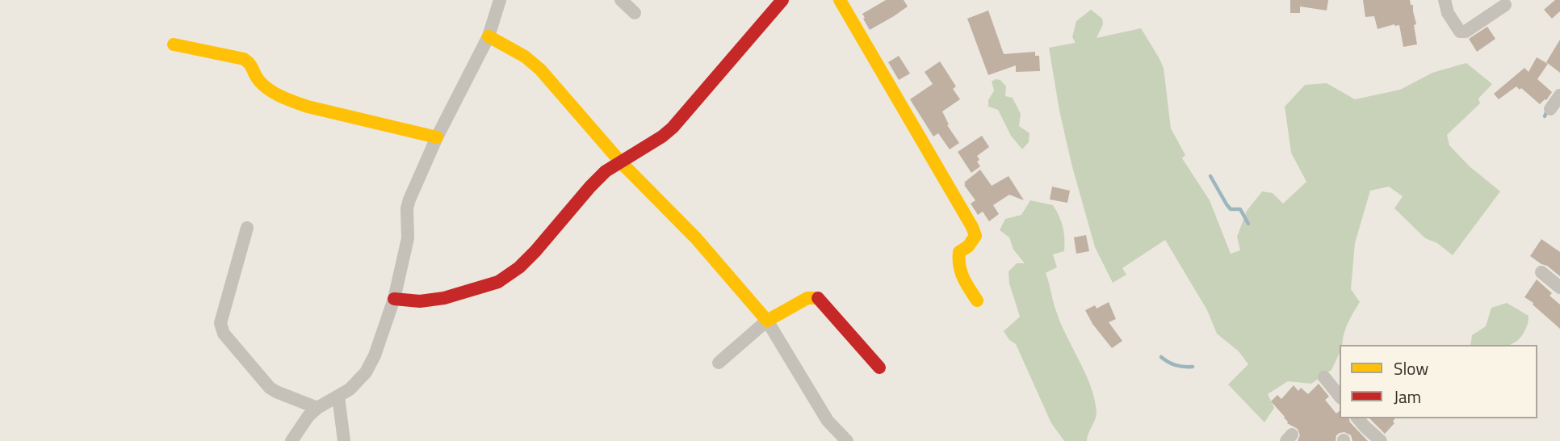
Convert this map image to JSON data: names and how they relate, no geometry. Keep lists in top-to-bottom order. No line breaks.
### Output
{"legend":["Slow","Jam"]}
